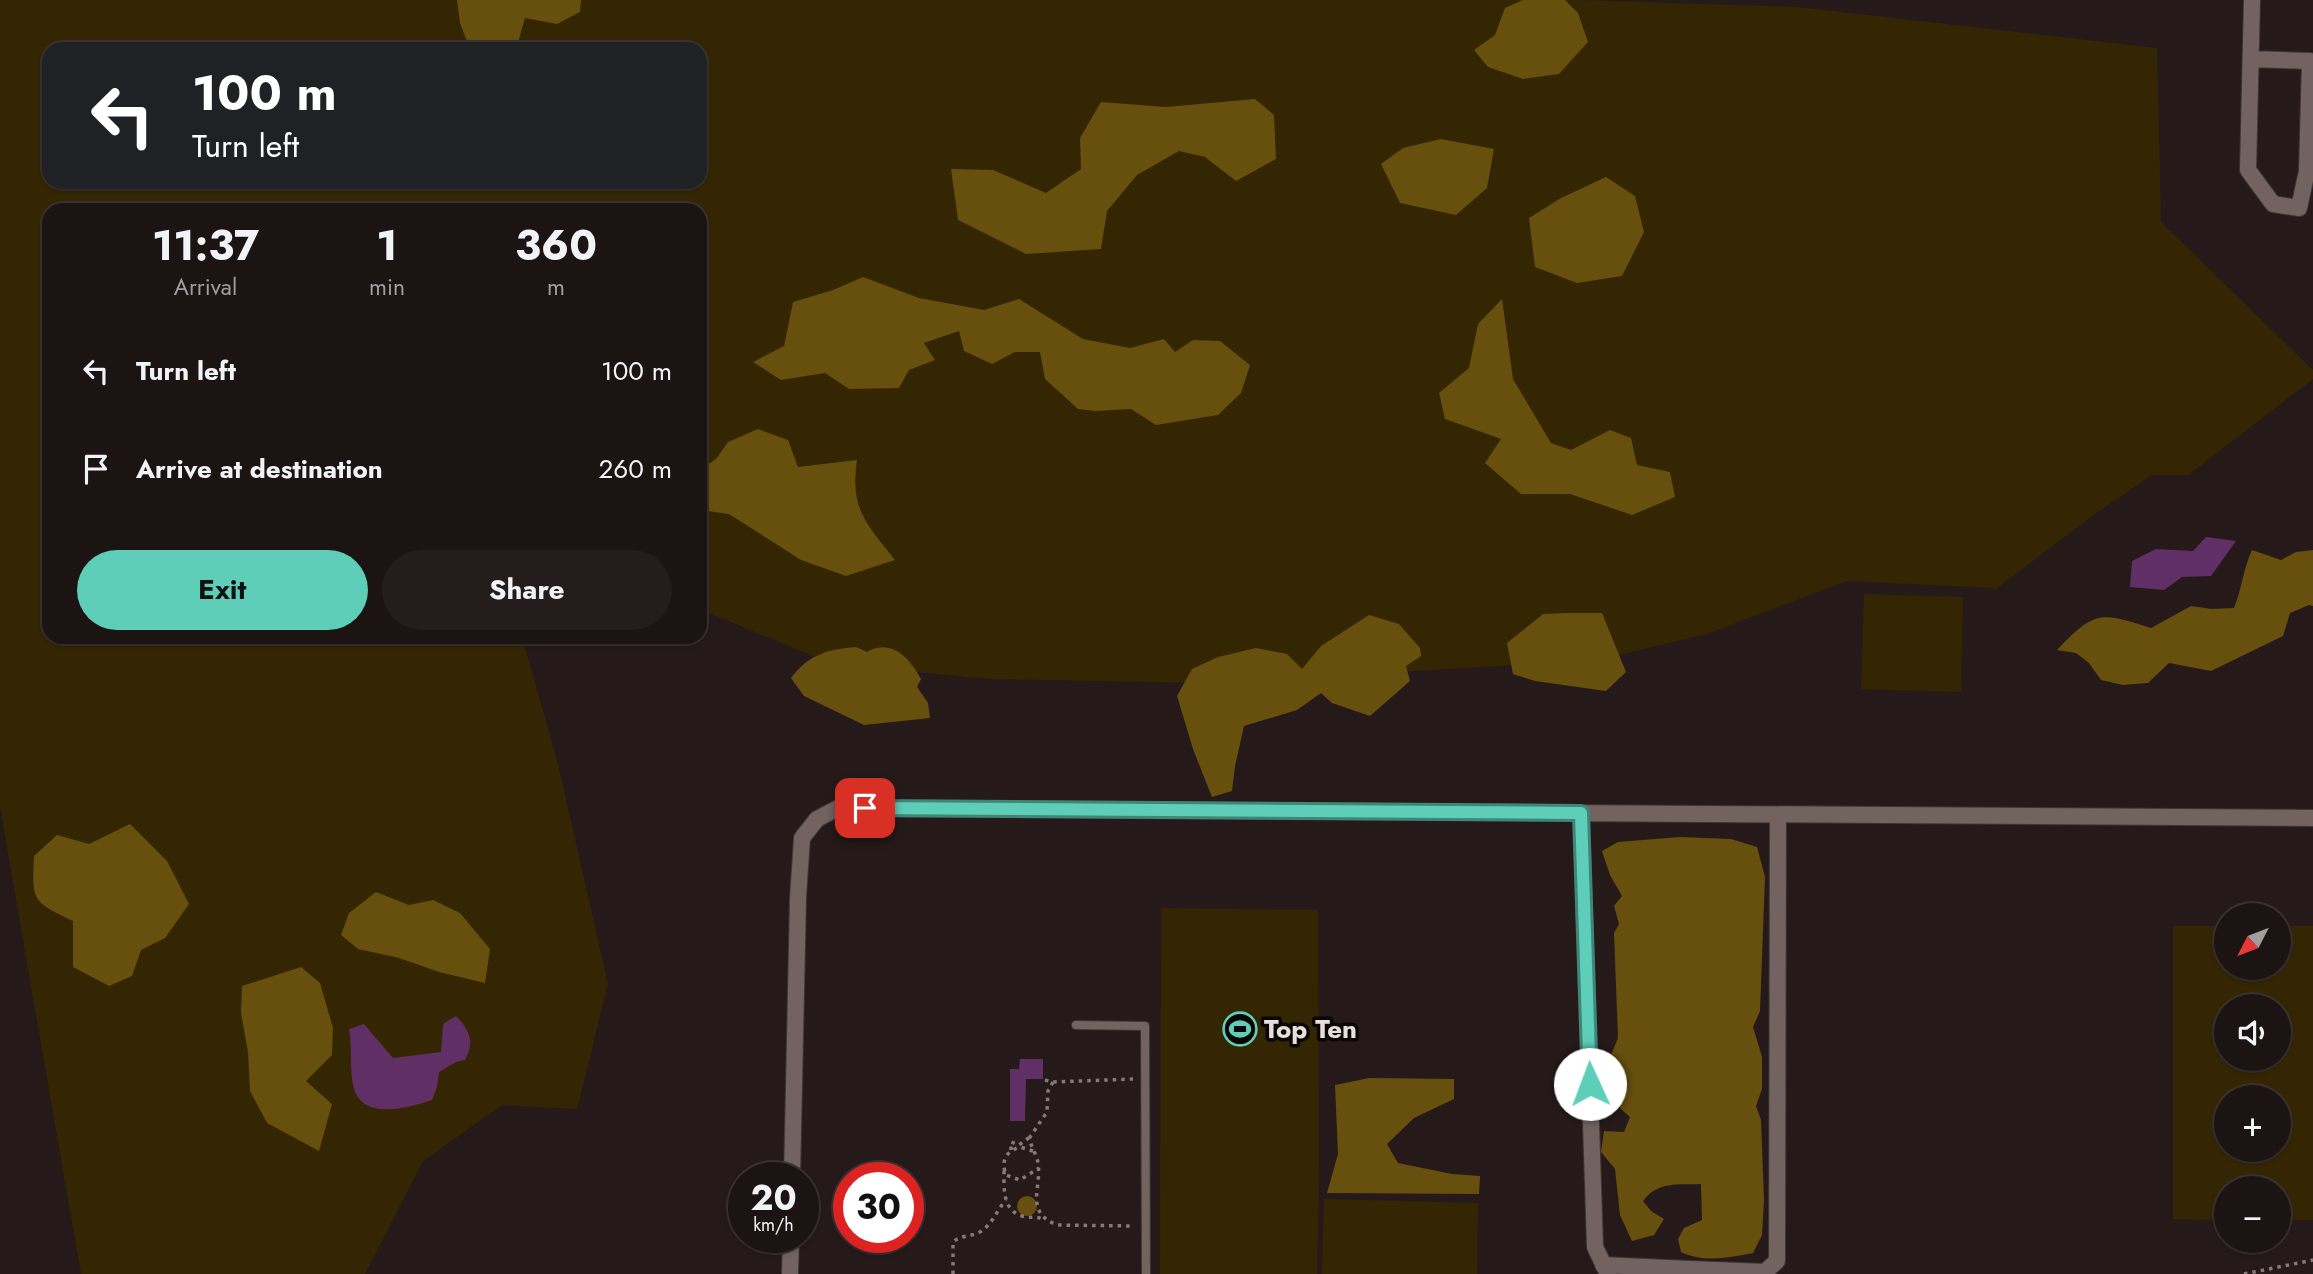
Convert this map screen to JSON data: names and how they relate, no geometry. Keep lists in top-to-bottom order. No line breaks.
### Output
{"places":{"sports":["Top Ten"]},"north":"bottom left","page":{"turn":["100 m","Turn left"],"eta":["11:37","Arrival","1","min","360","m"],"list":[{"name":"Turn left","value":"100 m"},{"name":"Arrive at destination","value":"260 m"}],"buttons":["Exit","Share"],"map_buttons":["+","−"],"speed":"20 km/h","limit":"30"}}
